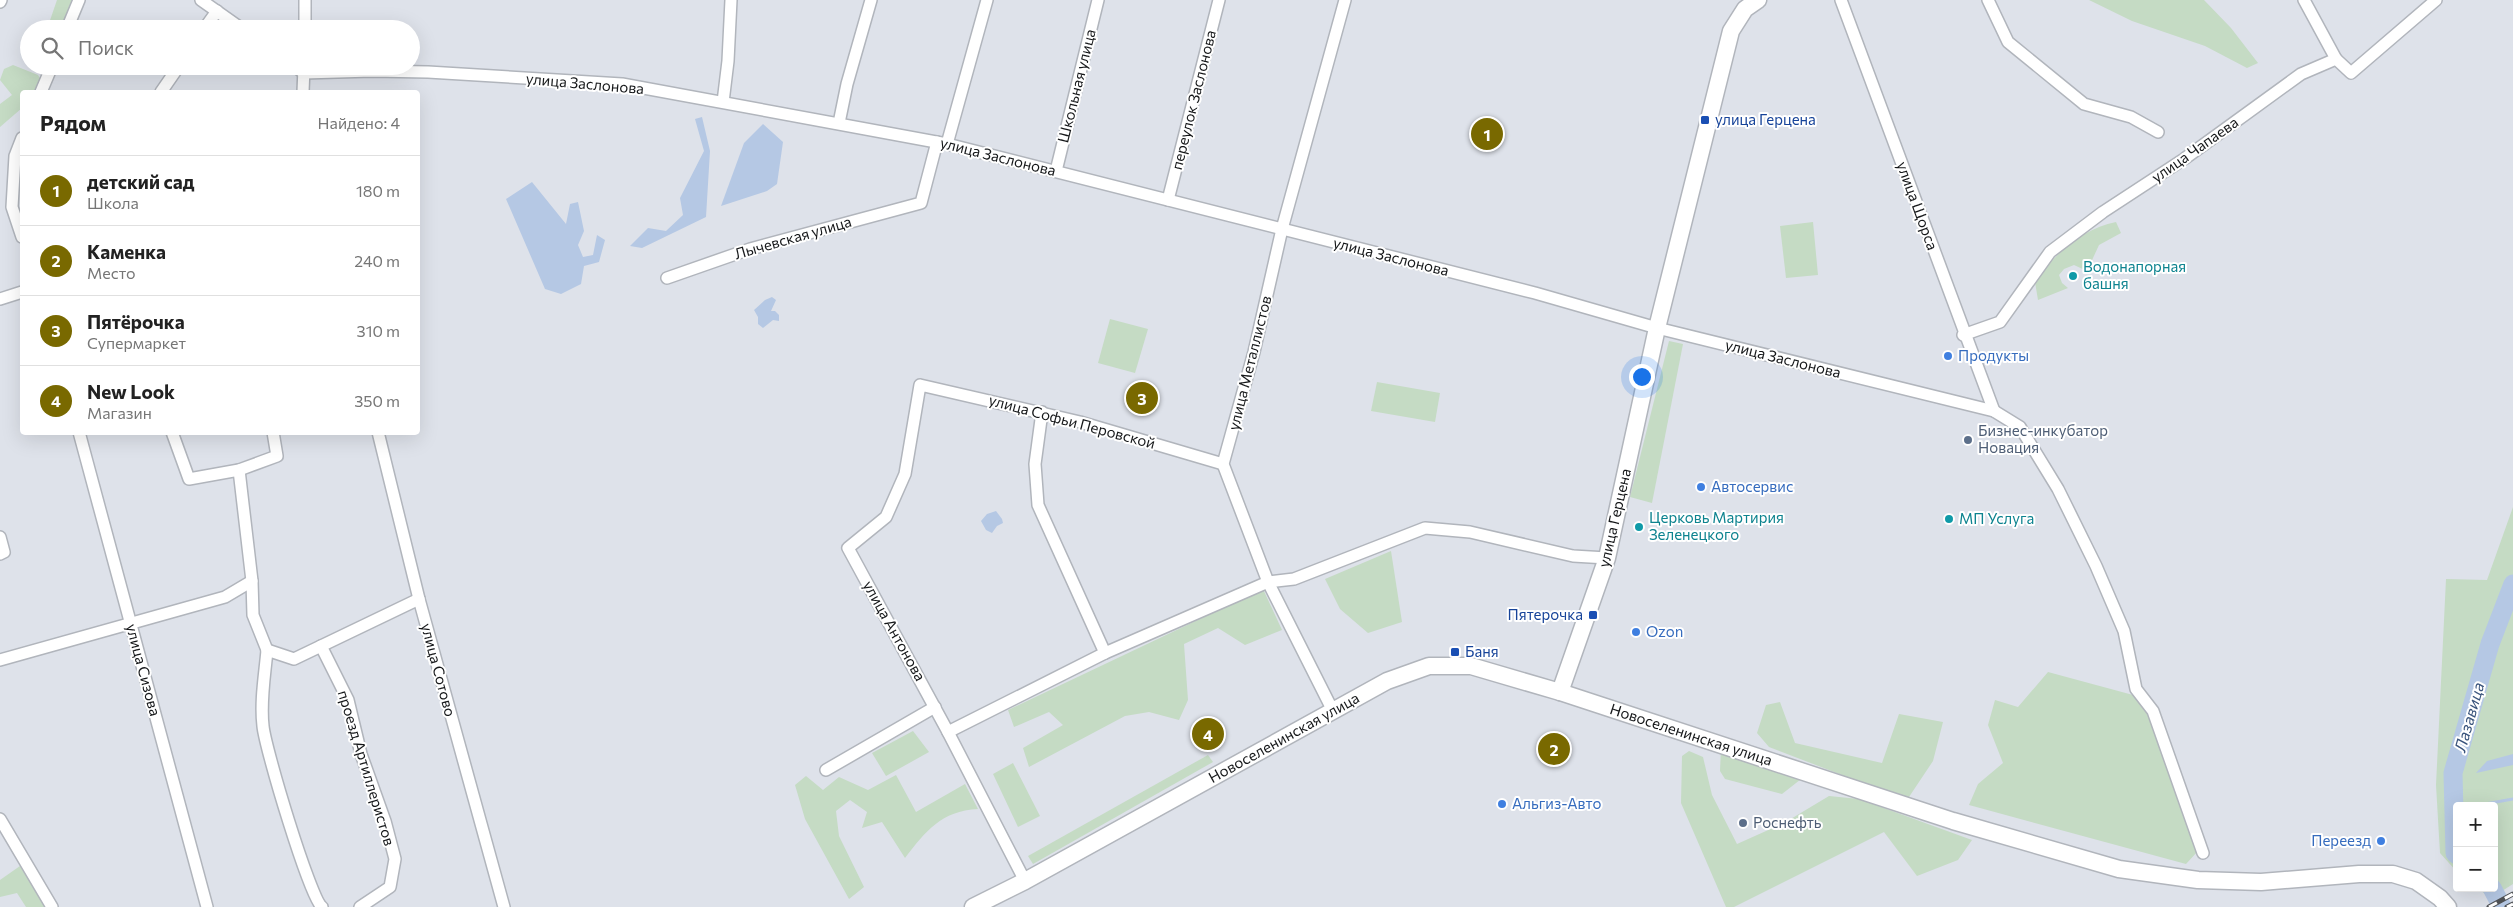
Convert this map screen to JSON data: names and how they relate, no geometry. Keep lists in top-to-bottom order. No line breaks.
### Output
{"streets":{"main road":["улица Герцена","Новоселенинская улица"],"street":["улица Заслонова","Школьная улица","переулок Заслонова","улица Чапаева","улица Щорса","Лычевская улица","улица Металлистов","улица Софьи Перовской","улица Антонова","улица Сизова","улица Сотово","проезд Артиллеристов"]},"crossings":[["улица Заслонова","Школьная улица"],["улица Заслонова","переулок Заслонова"],["улица Заслонова","улица Щорса"],["улица Заслонова","Лычевская улица"],["улица Заслонова","улица Металлистов"],["улица Заслонова","улица Герцена"],["улица Чапаева","улица Щорса"],["улица Металлистов","улица Софьи Перовской"],["улица Софьи Перовской","улица Антонова"],["улица Герцена","Новоселенинская улица"],["улица Антонова","Новоселенинская улица"]],"water":["Лазавица"],"places":{"transit":["улица Герцена","Пятерочка","Баня"],"other":["Водонапорная башня","Продукты","Бизнес-инкубатор Новация","Автосервис","МП Услуга","Церковь Мартирия Зеленецкого","Ozon","Альгиз-Авто","Роснефть","Переезд"]},"page":{"search":"Поиск","heading":["Рядом","Найдено: 4"],"pins":["1","3","4","2"],"list":[{"mark":"1","name":"детский сад","note":"Школа","value":"180 m"},{"mark":"2","name":"Каменка","note":"Место","value":"240 m"},{"mark":"3","name":"Пятёрочка","note":"Супермаркет","value":"310 m"},{"mark":"4","name":"New Look","note":"Магазин","value":"350 m"}],"map_buttons":["+","−"]}}
